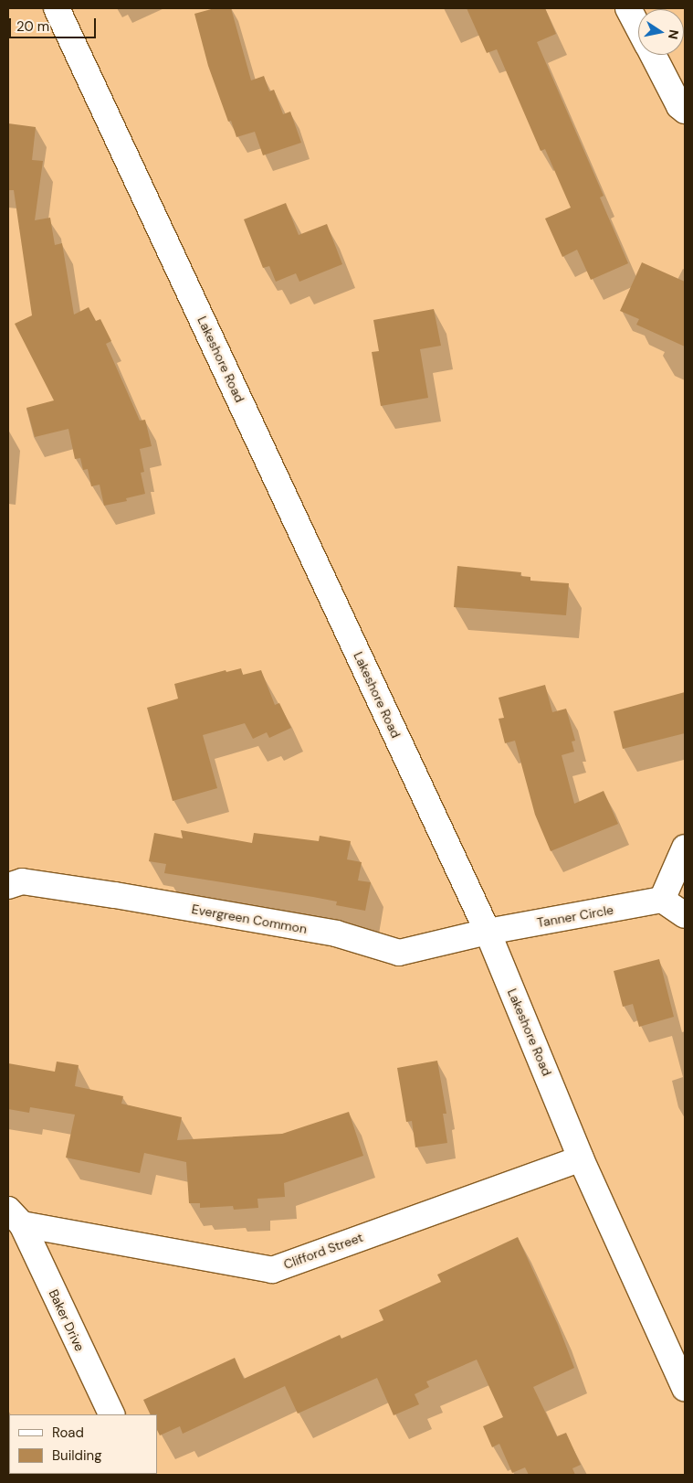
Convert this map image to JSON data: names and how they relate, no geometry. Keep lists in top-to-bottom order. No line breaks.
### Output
{"streets":{"street":["Lakeshore Road","Tanner Circle","Evergreen Common","Clifford Street","Baker Drive"]},"crossings":[["Lakeshore Road","Tanner Circle"],["Lakeshore Road","Evergreen Common"],["Lakeshore Road","Clifford Street"],["Tanner Circle","Evergreen Common"],["Clifford Street","Baker Drive"]],"legend":["Road","Building"],"scale_bar":"20 m","north":"right"}
